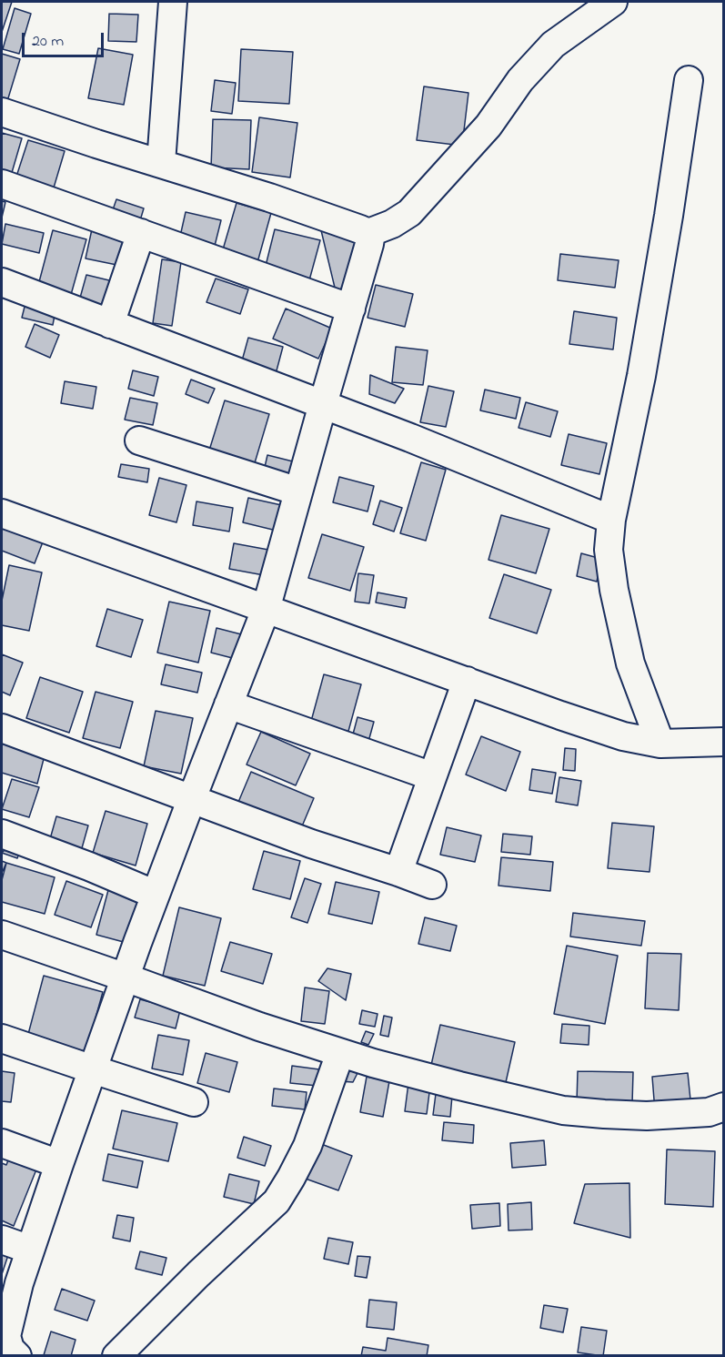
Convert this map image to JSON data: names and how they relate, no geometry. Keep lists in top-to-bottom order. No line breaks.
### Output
{"scale_bar":"20 m"}
